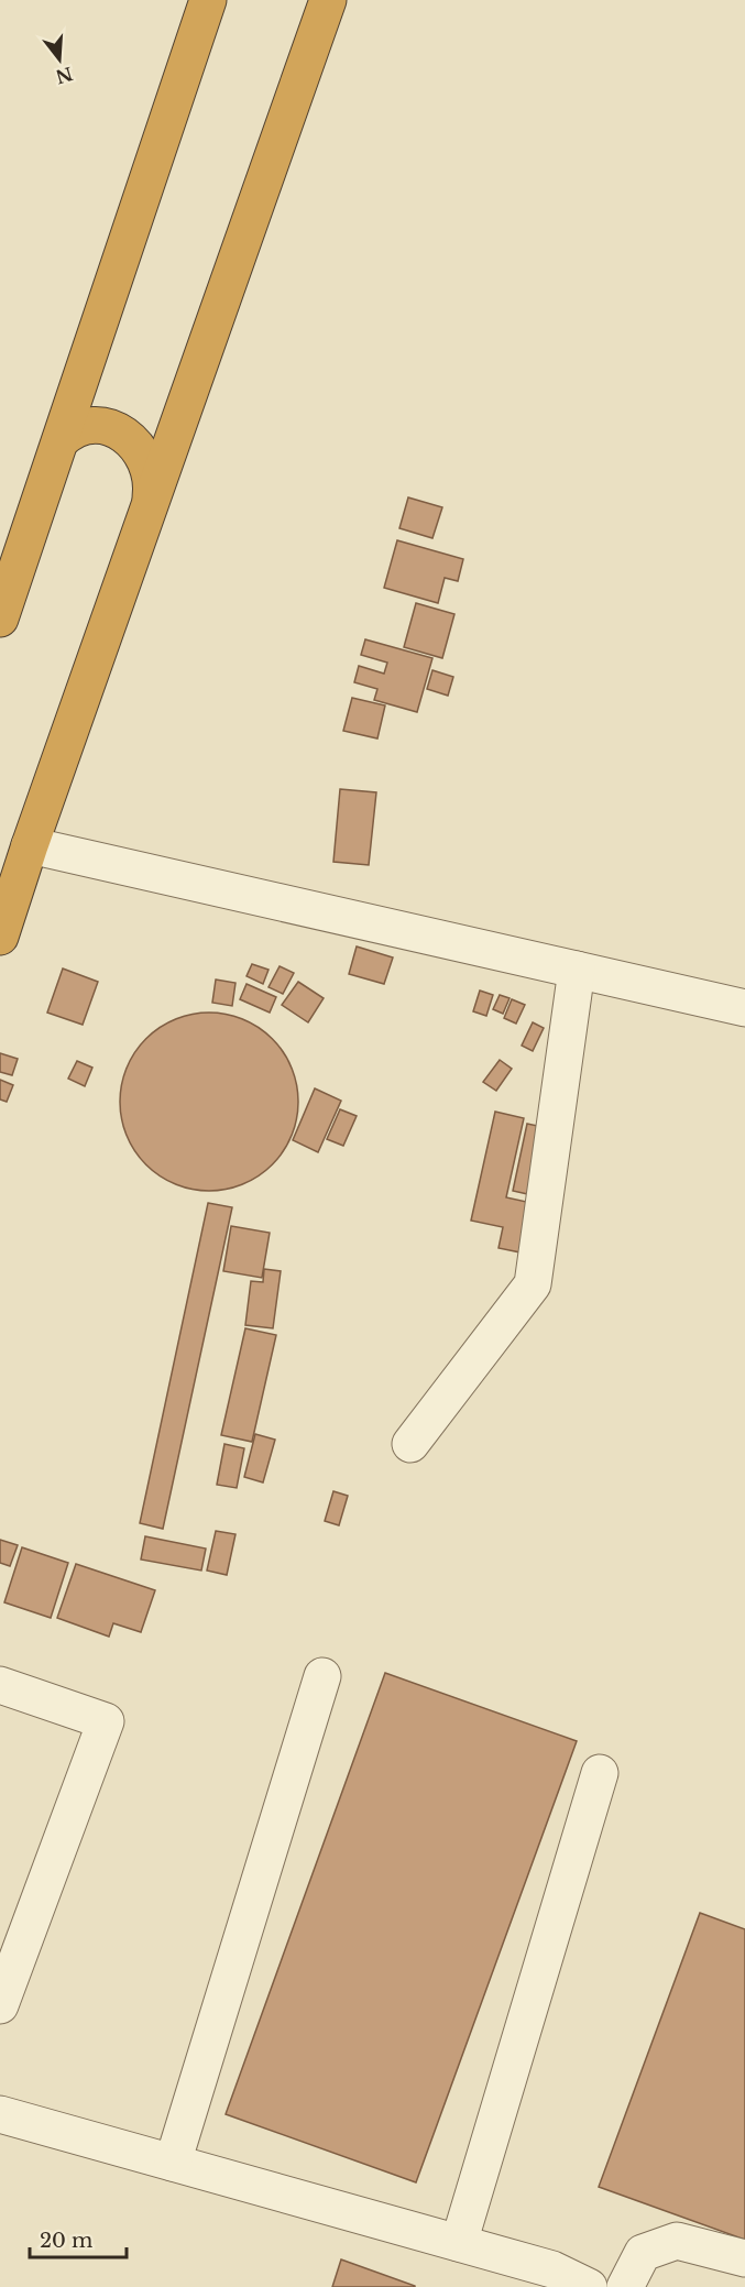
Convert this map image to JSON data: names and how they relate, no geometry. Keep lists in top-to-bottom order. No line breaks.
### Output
{"scale_bar":"20 m","north":"bottom"}
